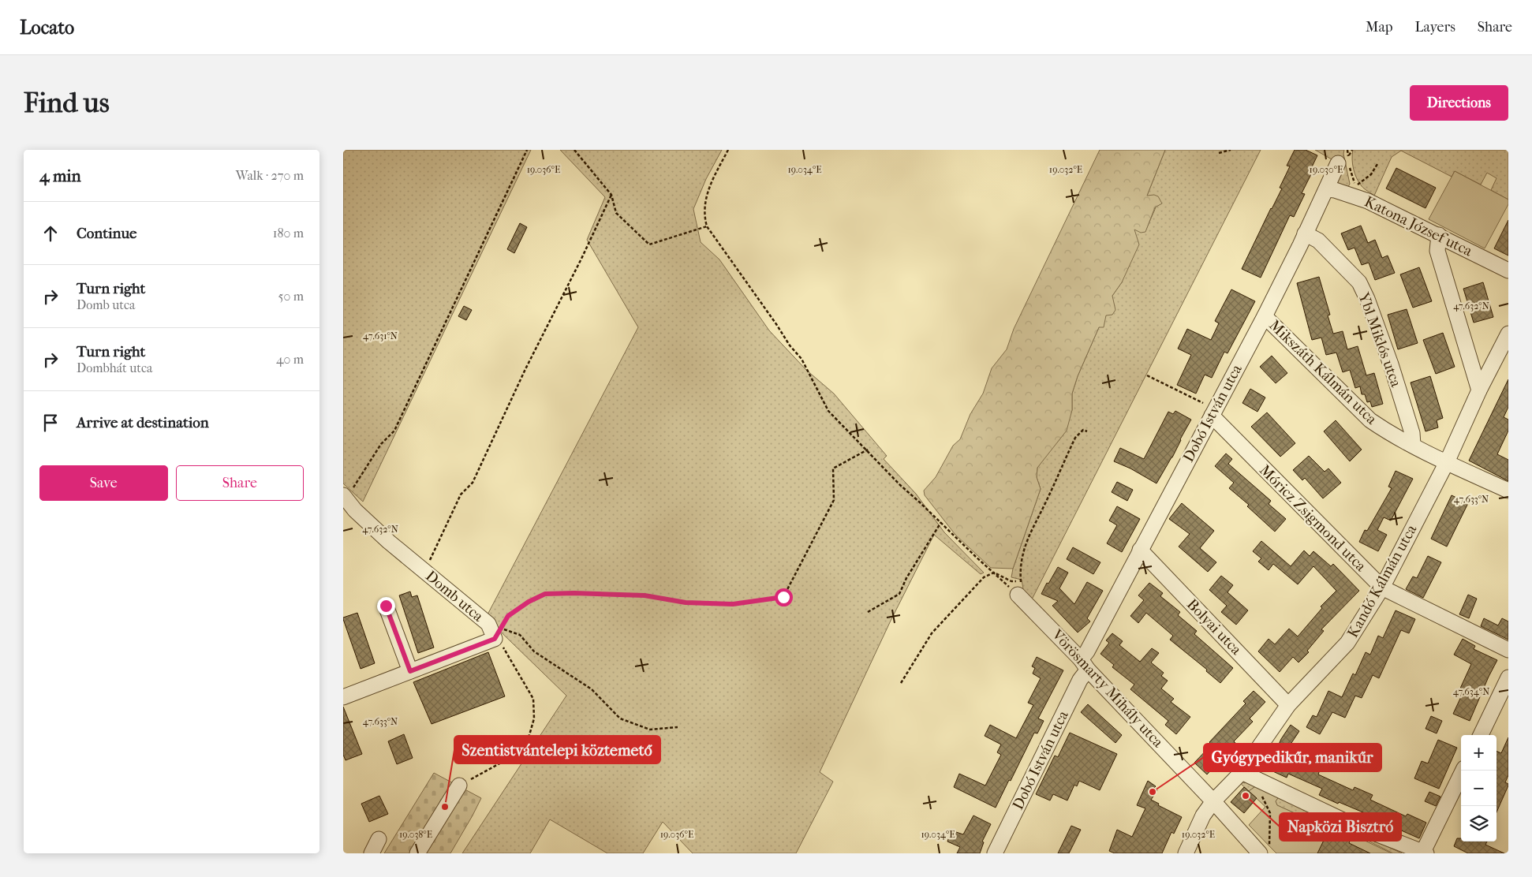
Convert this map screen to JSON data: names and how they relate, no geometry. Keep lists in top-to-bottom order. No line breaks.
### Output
{"streets":{"street":["Katona József utca","Ybl Miklós utca","Mikszáth Kálmán utca","Dobó István utca","Móricz Zsigmond utca","Kandó Kálmán utca","Domb utca","Bolyai utca","Vörösmarty Mihály utca"]},"crossings":[["Katona József utca","Dobó István utca"],["Ybl Miklós utca","Mikszáth Kálmán utca"],["Ybl Miklós utca","Dobó István utca"],["Mikszáth Kálmán utca","Dobó István utca"],["Mikszáth Kálmán utca","Kandó Kálmán utca"],["Dobó István utca","Móricz Zsigmond utca"],["Dobó István utca","Bolyai utca"],["Dobó István utca","Vörösmarty Mihály utca"],["Móricz Zsigmond utca","Kandó Kálmán utca"],["Kandó Kálmán utca","Bolyai utca"],["Kandó Kálmán utca","Vörösmarty Mihály utca"]],"places":["Gyógypedikűr, manikűr","Napközi Bisztró","Szentistvántelepi köztemető"],"page":{"header":"Locato","nav":["Map","Layers","Share"],"buttons":["Directions",["Save","Share"]],"title":"Find us","heading":["4 min","Walk · 270 m"],"list":[["Continue","180 m"],["Turn right","Domb utca","50 m"],["Turn right","Dombhát utca","40 m"],"Arrive at destination"],"map_buttons":["+","−"]},"coordinates":["19.036°E","19.034°E","19.032°E","19.030°E","47.632°N","47.631°N","47.633°N","47.634°N","19.038°E"]}
